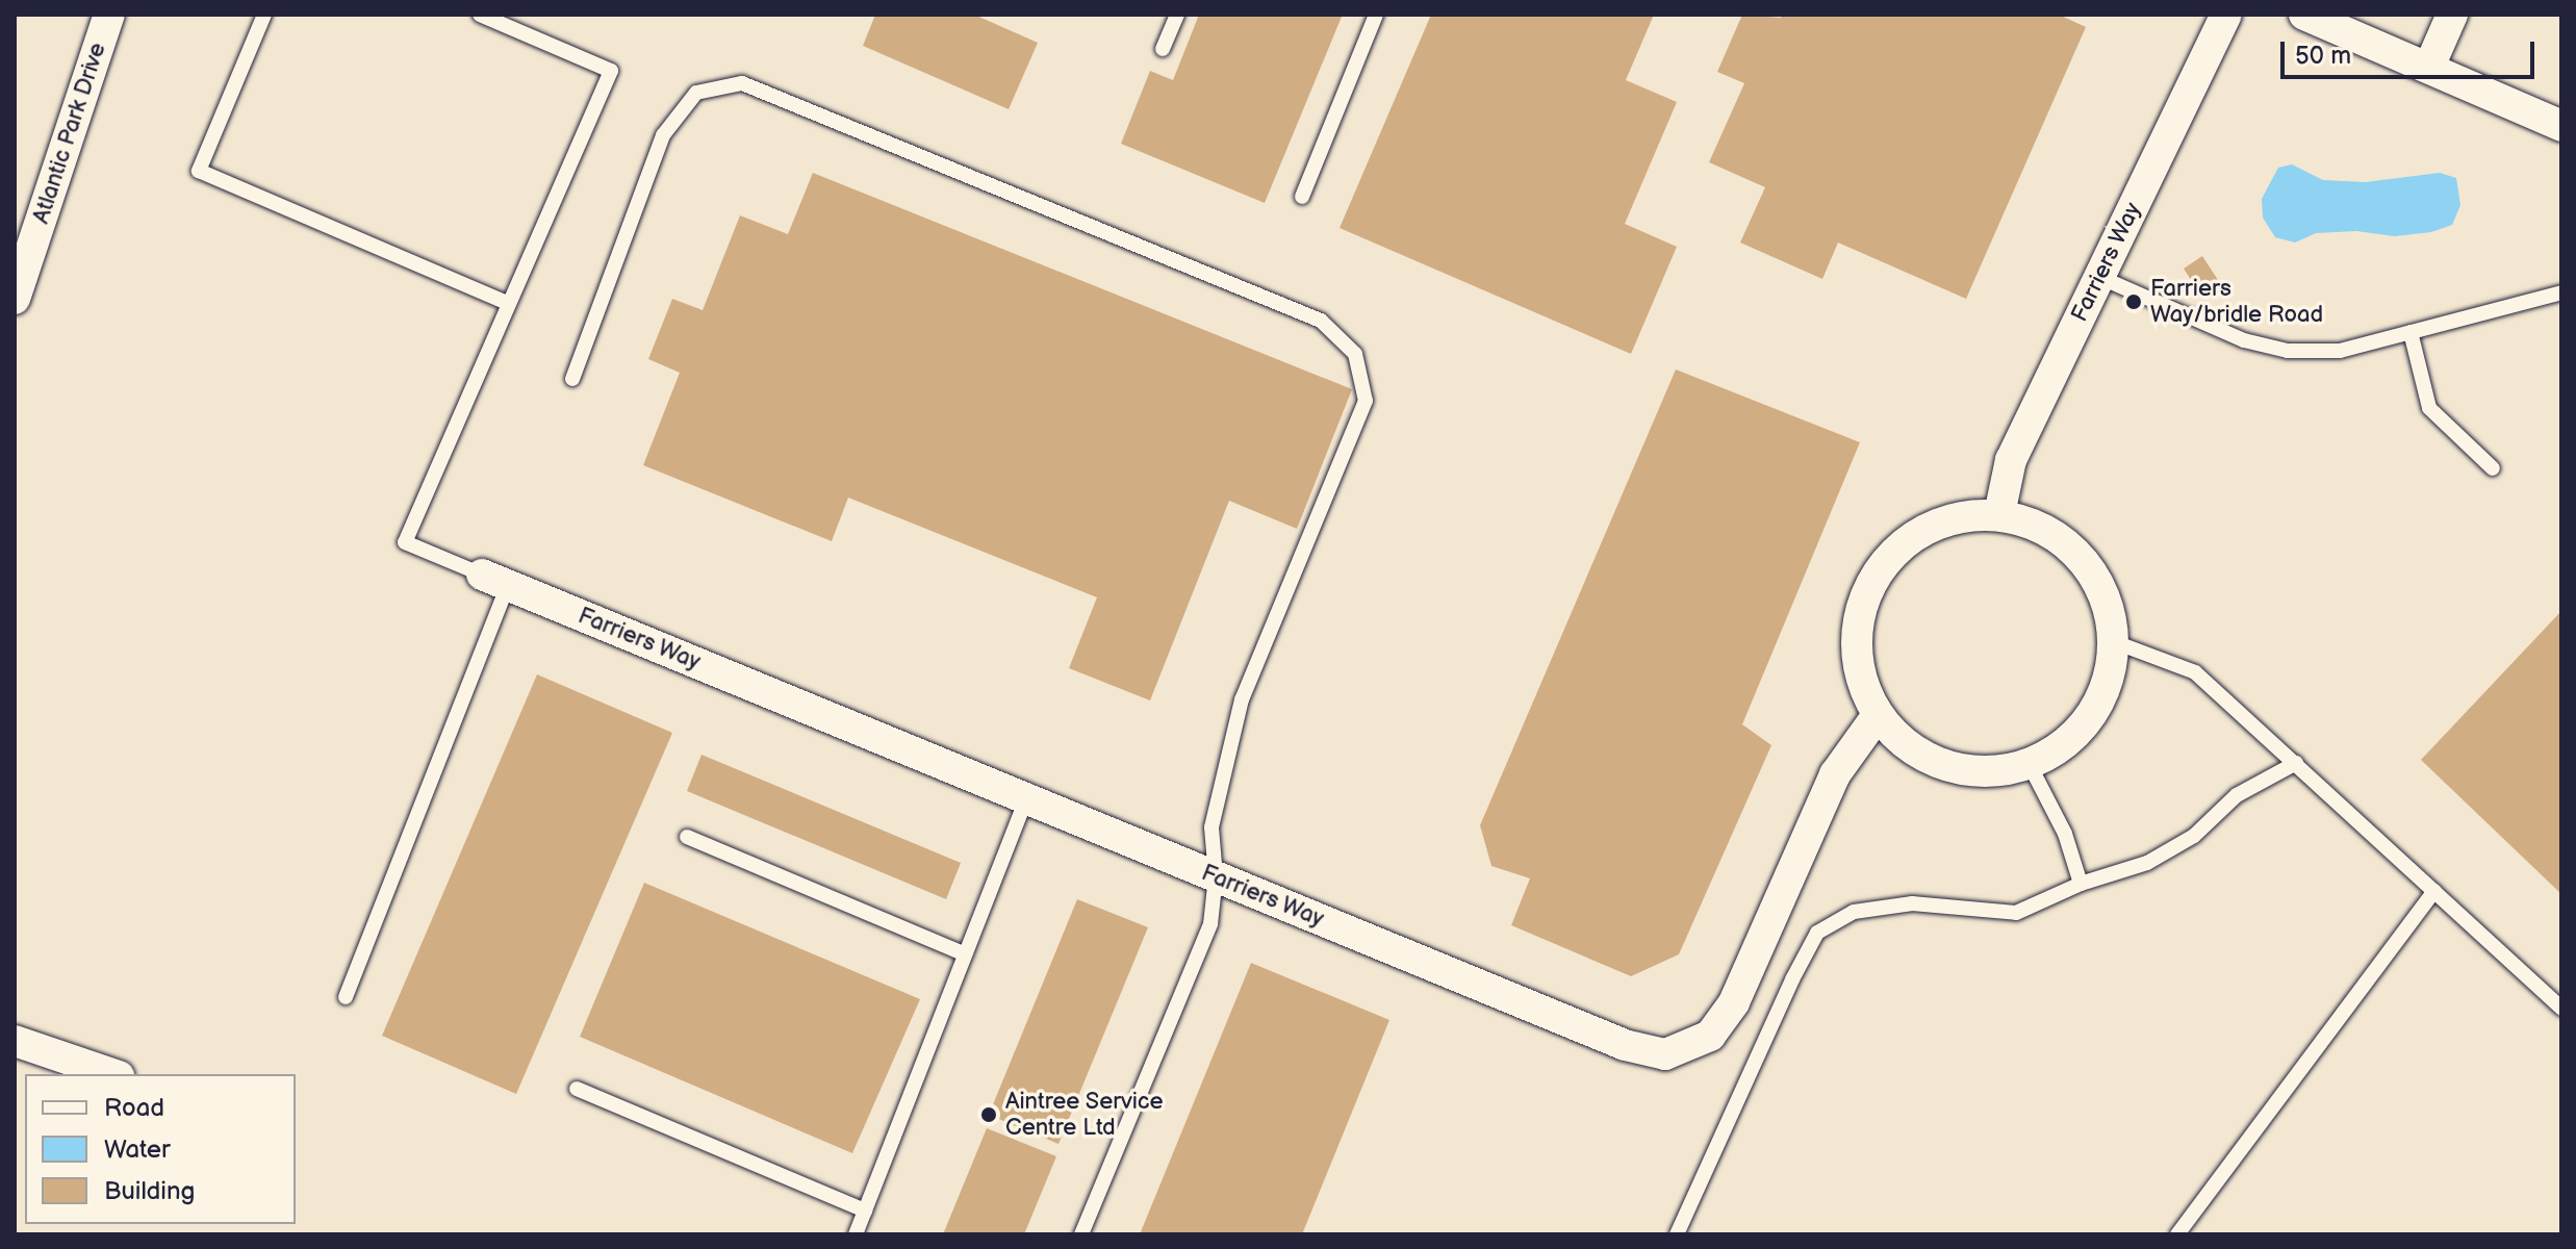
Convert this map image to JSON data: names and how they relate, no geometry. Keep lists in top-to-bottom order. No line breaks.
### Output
{"streets":{"street":["Atlantic Park Drive","Farriers Way"]},"places":["Farriers Way/bridle Road","Aintree Service Centre Ltd"],"legend":["Road","Water","Building"],"scale_bar":"50 m"}
